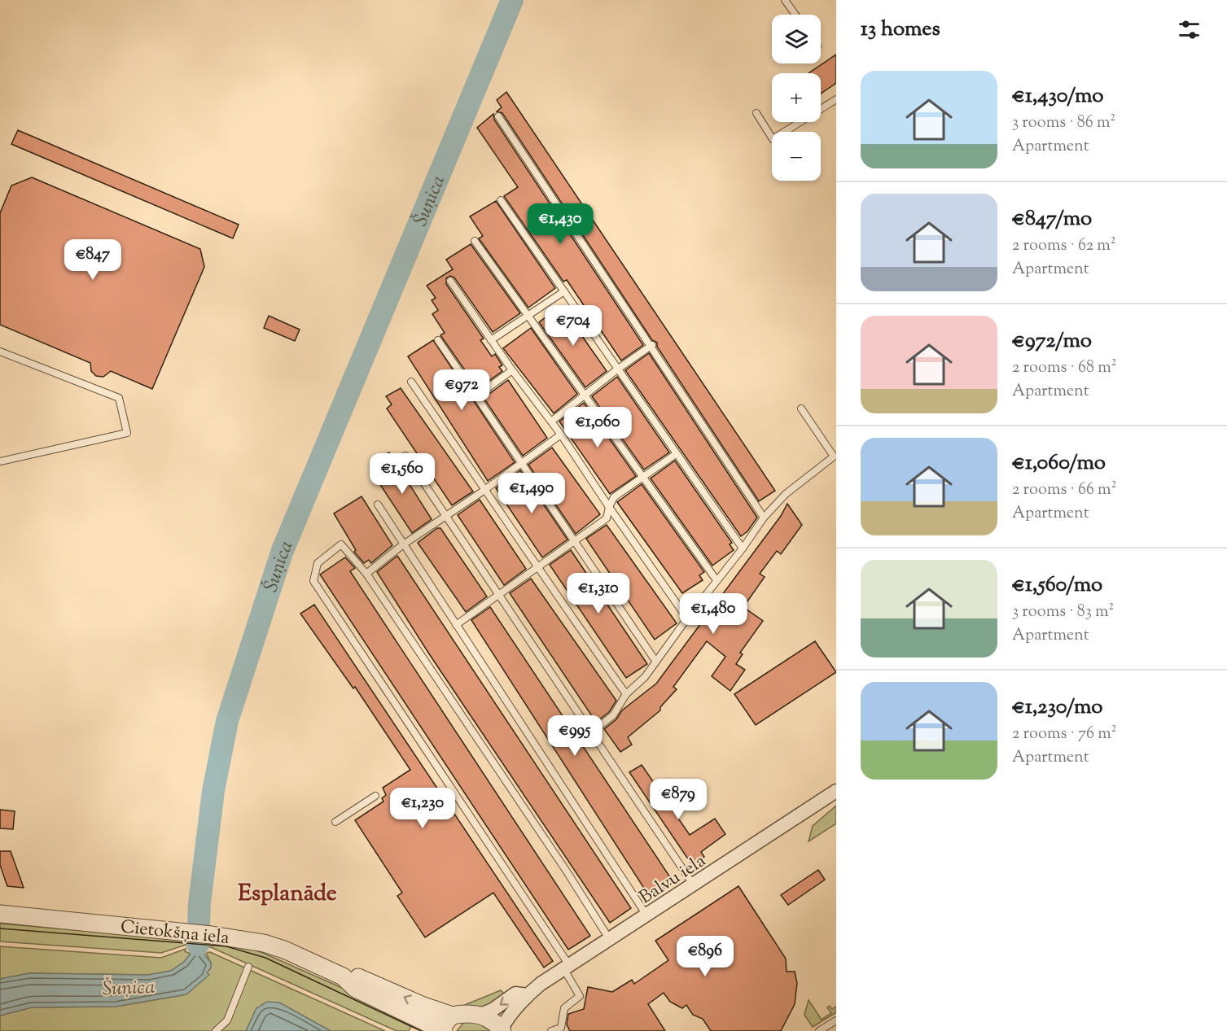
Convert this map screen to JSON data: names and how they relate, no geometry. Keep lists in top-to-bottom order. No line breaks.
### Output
{"streets":{"street":["Balvu iela","Cietokšņa iela"]},"districts":["Esplanāde"],"water":["Šuņica"],"page":{"heading":"13 homes","map_buttons":["+","−"],"list":[{"name":"€1,430/mo","note":"3 rooms · 86 m² · Apartment"},{"name":"€847/mo","note":"2 rooms · 62 m² · Apartment"},{"name":"€972/mo","note":"2 rooms · 68 m² · Apartment"},{"name":"€1,060/mo","note":"2 rooms · 66 m² · Apartment"},{"name":"€1,560/mo","note":"3 rooms · 83 m² · Apartment"},{"name":"€1,230/mo","note":"2 rooms · 76 m² · Apartment"}],"price":["€1,430","€847","€704","€972","€1,060","€1,560","€1,490","€1,310","€1,480","€995","€879","€1,230","€896"]}}
